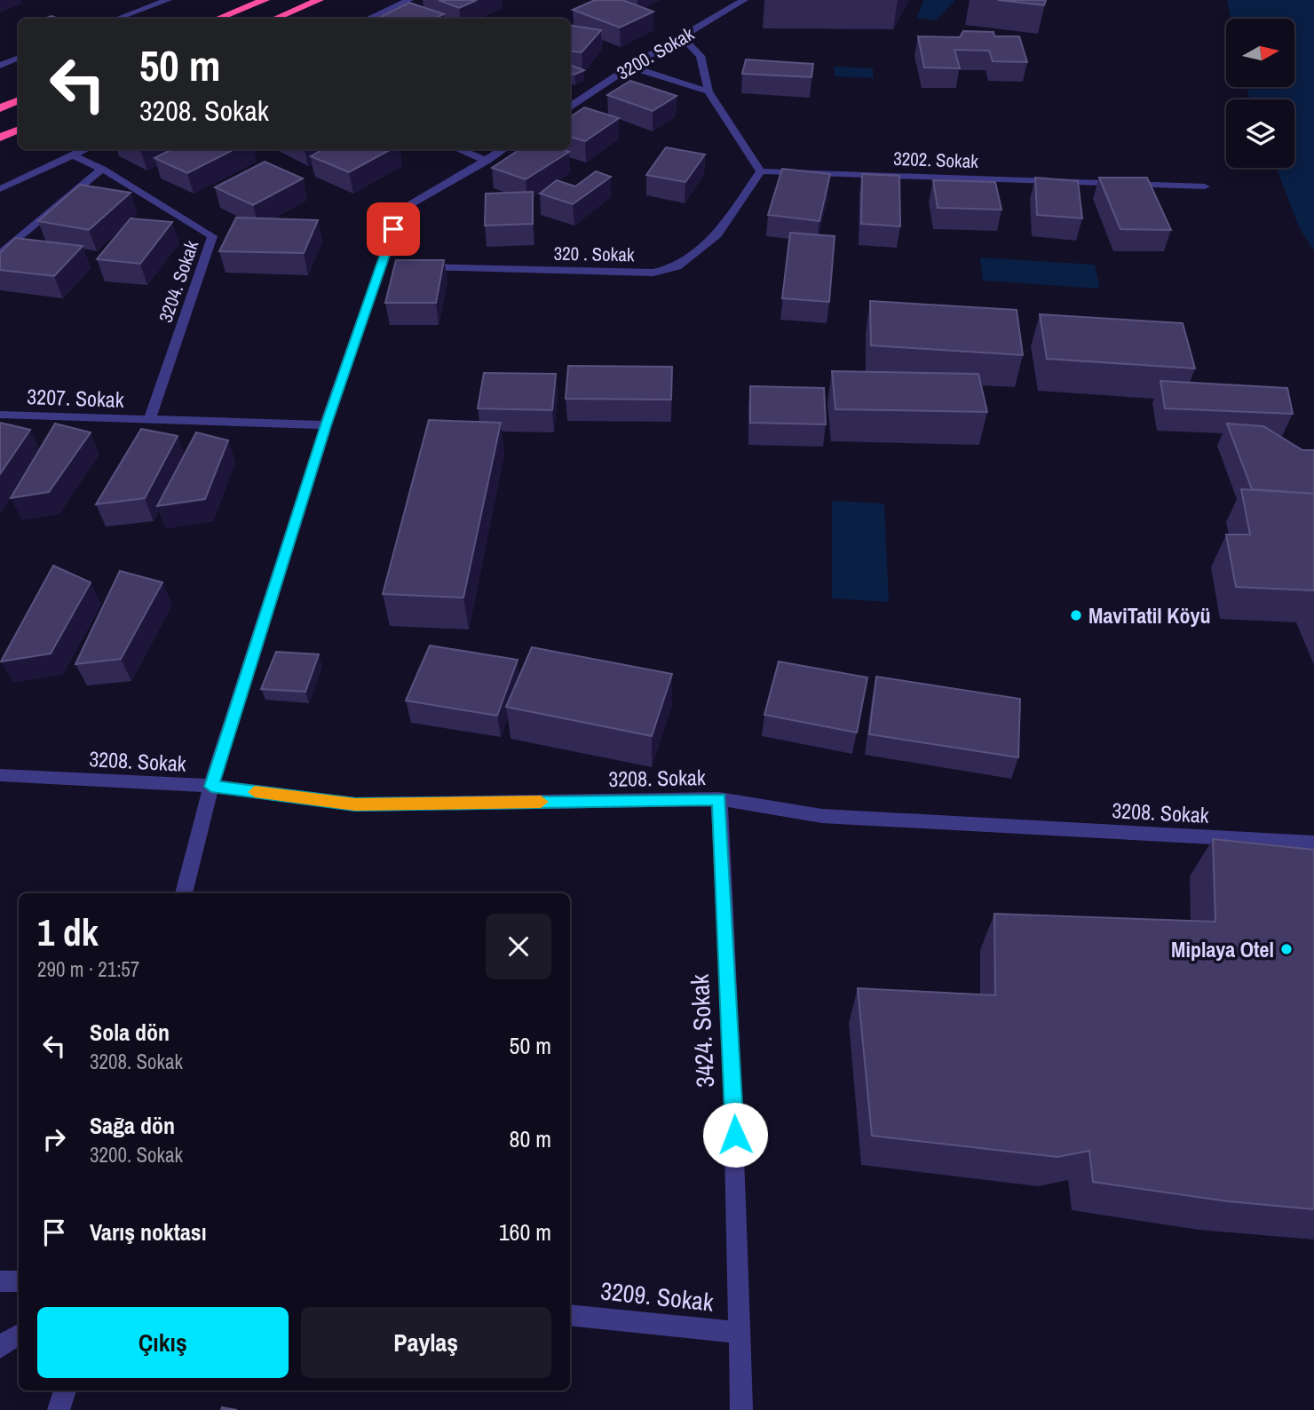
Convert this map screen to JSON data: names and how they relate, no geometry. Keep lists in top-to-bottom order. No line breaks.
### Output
{"streets":{"street":["3200. Sokak","3202. Sokak","320 . Sokak","3204. Sokak","3207. Sokak","3208. Sokak","3424. Sokak","3209. Sokak"]},"crossings":[["3202. Sokak","320 . Sokak"],["3204. Sokak","3207. Sokak"],["3208. Sokak","3424. Sokak"],["3424. Sokak","3209. Sokak"]],"places":["MaviTatil Köyü","Miplaya Otel"],"north":"right","page":{"turn":["50 m","3208. Sokak"],"heading":["1 dk","290 m · 21:57"],"list":[{"name":"Sola dön","note":"3208. Sokak","value":"50 m"},{"name":"Sağa dön","note":"3200. Sokak","value":"80 m"},{"name":"Varış noktası","value":"160 m"}],"buttons":["Çıkış","Paylaş"]}}
